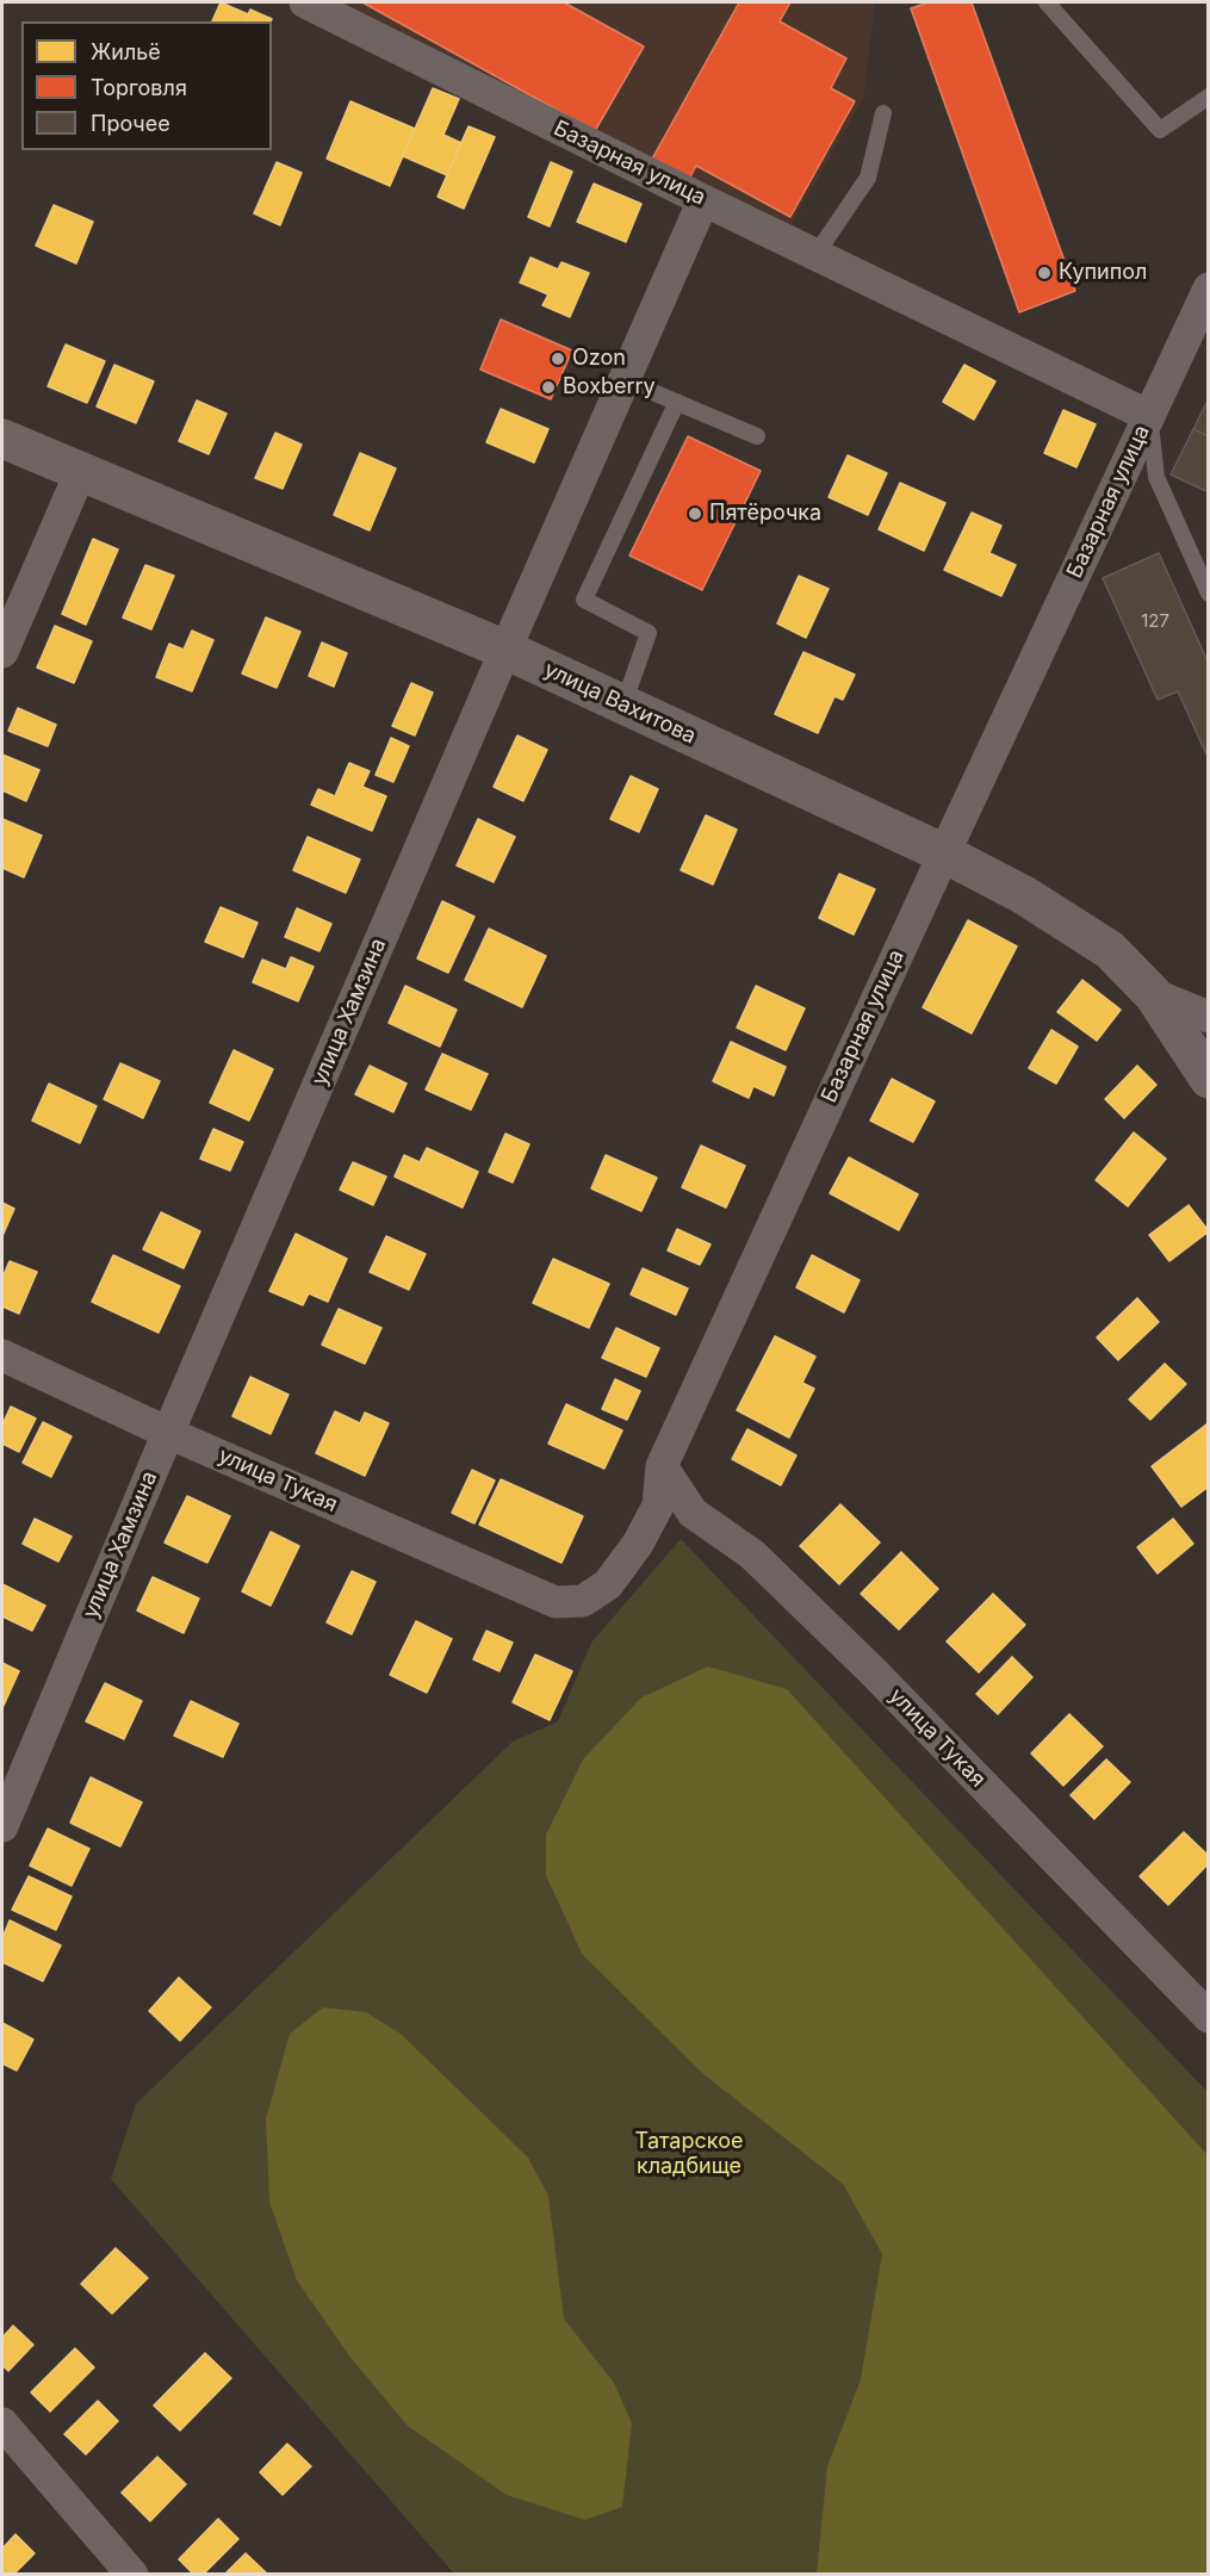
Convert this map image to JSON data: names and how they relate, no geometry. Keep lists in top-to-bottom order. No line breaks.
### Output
{"streets":{"street":["Базарная улица","улица Вахитова","улица Хамзина","улица Тукая"]},"crossings":[["Базарная улица","улица Вахитова"],["Базарная улица","улица Хамзина"],["Базарная улица","улица Тукая"],["улица Вахитова","улица Хамзина"],["улица Хамзина","улица Тукая"]],"parks":["Татарское кладбище"],"places":["Купипол","Ozon","Boxberry","Пятёрочка"],"house_numbers":["127"],"legend":["Жильё","Торговля","Прочее"]}
